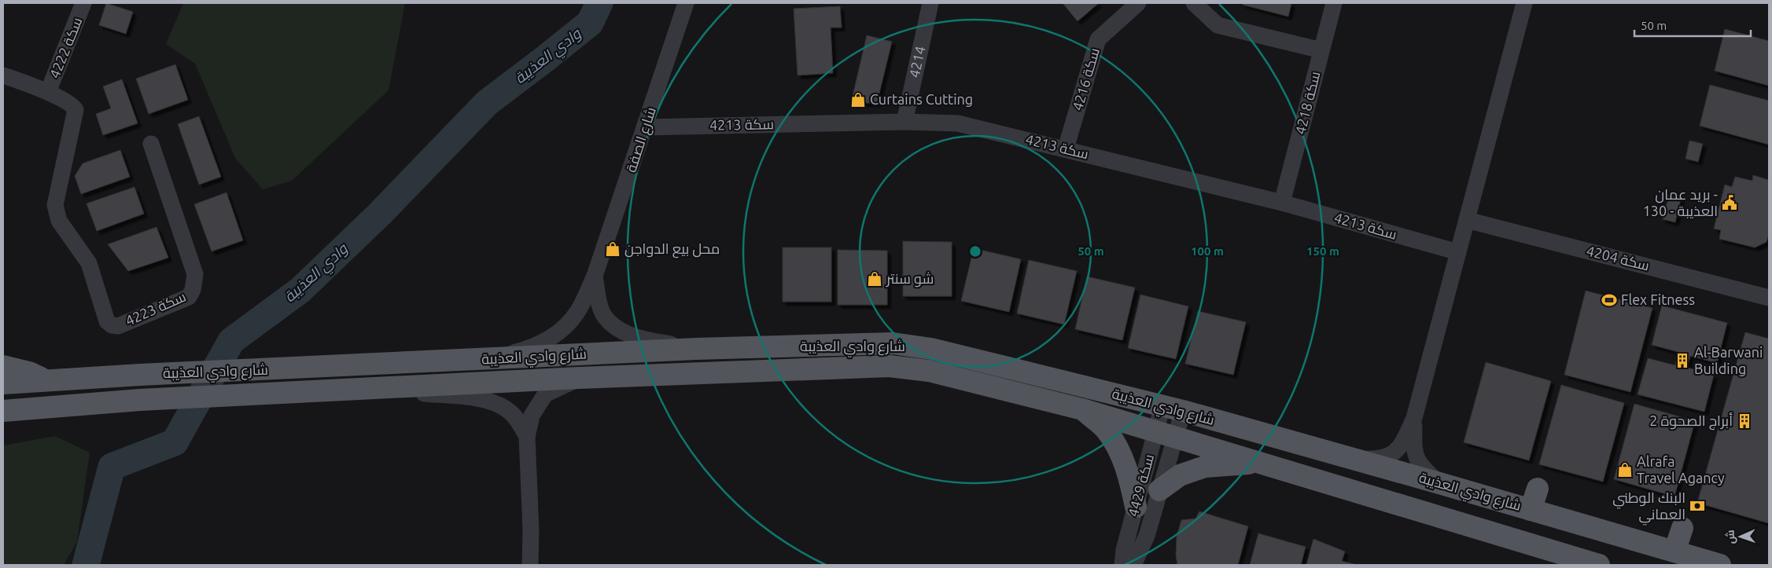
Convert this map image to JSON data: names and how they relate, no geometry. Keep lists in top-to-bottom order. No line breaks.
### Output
{"streets":{"main road":["شارع وادي العذيبة"],"street":["سكة 4222","4214","سكة 4216","سكة 4218","سكة 4213","شارع الصفة","سكة 4204","سكة 4223","سكة 4429"]},"crossings":[["سكة 4222","سكة 4223"],["4214","سكة 4213"],["سكة 4216","سكة 4213"],["سكة 4218","سكة 4213"],["سكة 4213","شارع الصفة"],["شارع الصفة","شارع وادي العذيبة"],["شارع وادي العذيبة","سكة 4429"]],"water":["وادي العذيبة"],"places":{"shop":["Curtains Cutting","محل بيع الدواجن","شو سنتر","Alrafa Travel Agancy"],"public building":["بريد عمان - العذيبة - 130"],"sports":["Flex Fitness"],"building":["Al-Barwani Building","أبراج الصحوة 2"],"bank":["البنك الوطني العماني"]},"scale_bar":"50 m","north":"left","rings":["50 m","100 m","150 m"]}
